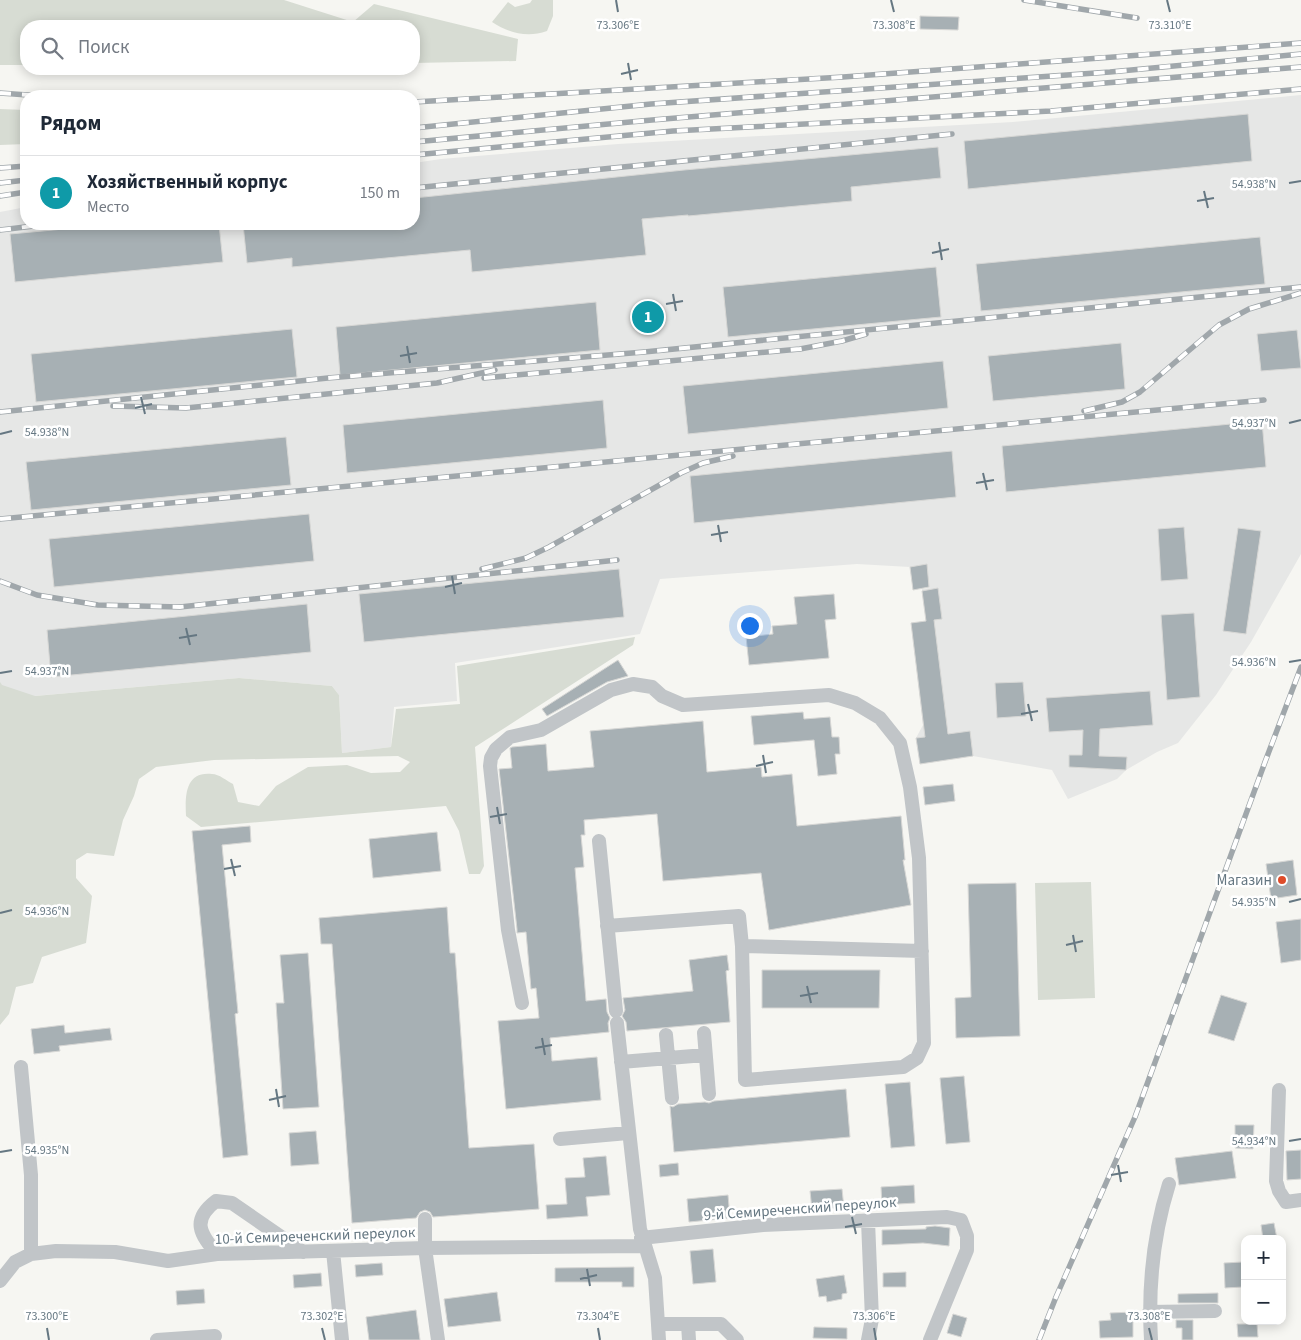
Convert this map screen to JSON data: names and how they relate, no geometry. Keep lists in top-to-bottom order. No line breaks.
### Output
{"streets":{"street":["9-й Семиреченский переулок","10-й Семиреченский переулок"]},"crossings":[["9-й Семиреченский переулок","10-й Семиреченский переулок"]],"places":["Магазин"],"page":{"search":"Поиск","heading":"Рядом","list":[{"mark":"1","name":"Хозяйственный корпус","note":"Место","value":"150 m"}],"pins":"1","map_buttons":["+","−"]},"coordinates":["73.310°E","73.306°E","73.308°E","54.938°N","54.937°N","54.936°N","54.935°N","54.934°N","73.300°E","73.302°E","73.304°E"]}
